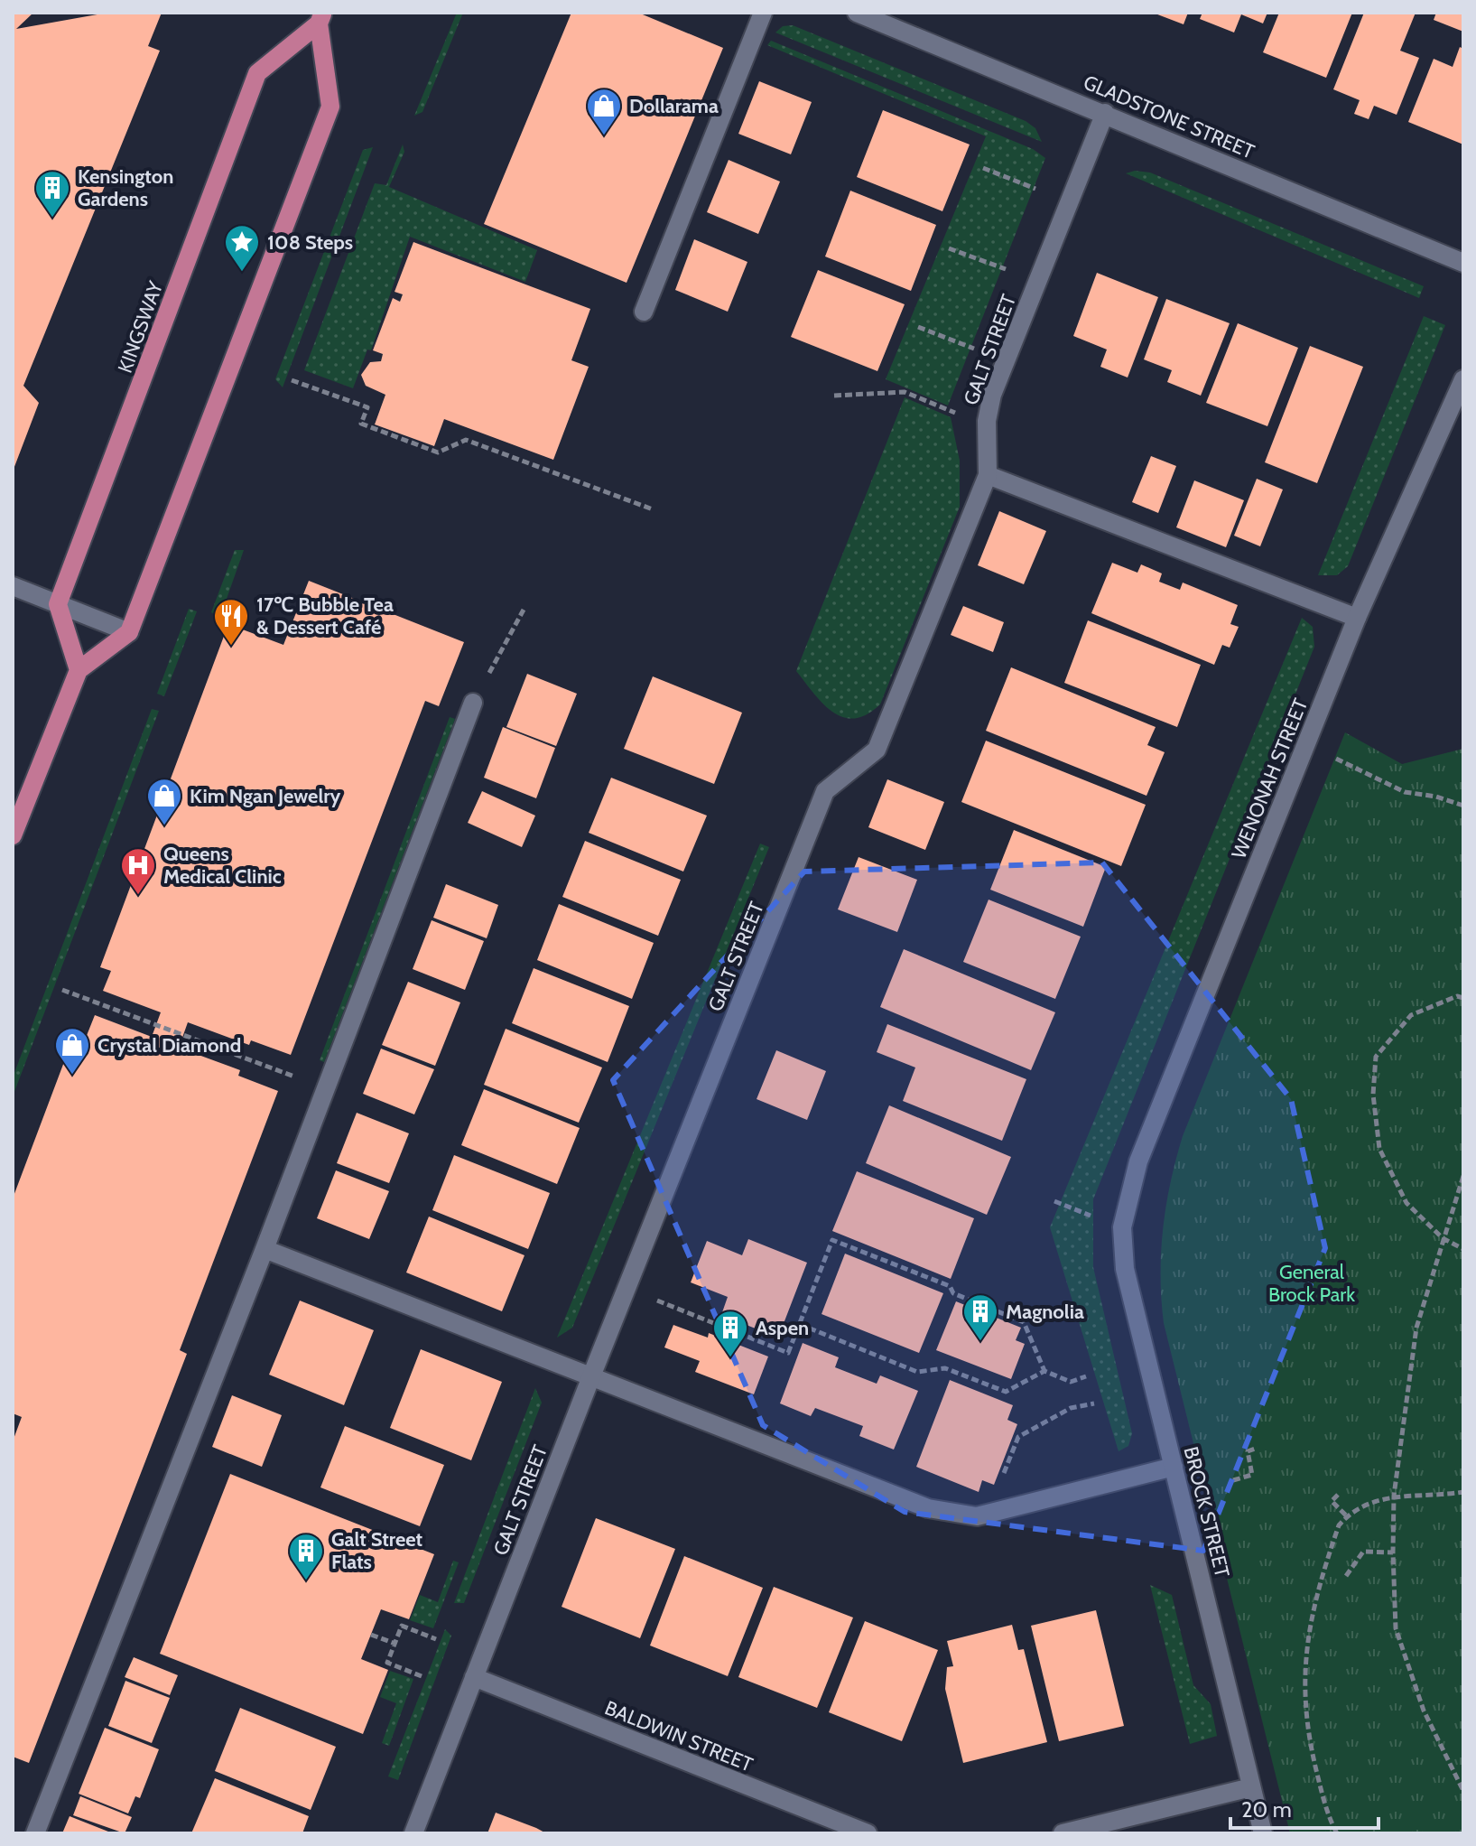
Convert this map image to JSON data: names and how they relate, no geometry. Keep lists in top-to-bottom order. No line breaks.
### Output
{"streets":{"main road":["KINGSWAY"],"street":["GLADSTONE STREET","GALT STREET","WENONAH STREET","BROCK STREET","BALDWIN STREET"]},"crossings":[["GLADSTONE STREET","GALT STREET"],["GALT STREET","BALDWIN STREET"],["WENONAH STREET","BROCK STREET"]],"parks":["General Brock Park"],"places":{"shop":["Dollarama","Kim Ngan Jewelry","Crystal Diamond"],"building":["Kensington Gardens","Magnolia","Aspen","Galt Street Flats"],"place":["108 Steps"],"restaurant":["17℃ Bubble Tea & Dessert Café"],"hospital":["Queens Medical Clinic"]},"scale_bar":"20 m"}
